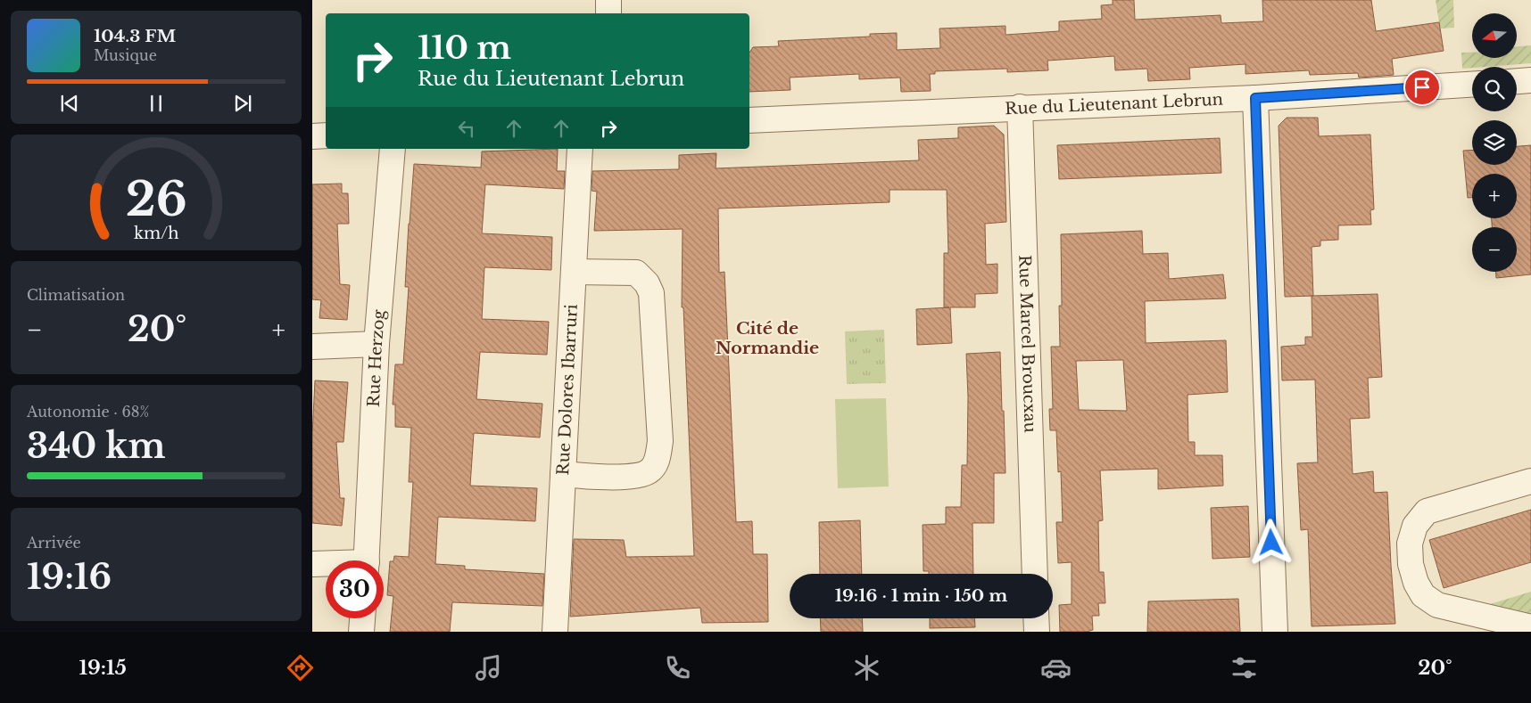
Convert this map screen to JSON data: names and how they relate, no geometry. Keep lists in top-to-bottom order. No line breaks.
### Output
{"streets":{"street":["Rue du Lieutenant Lebrun","Rue Marcel Broucxau","Rue Herzog","Rue Dolores Ibarruri"]},"crossings":[["Rue du Lieutenant Lebrun","Rue Marcel Broucxau"]],"districts":["Cité de Normandie"],"north":"left","page":{"map_buttons":["+","−"],"turn":["110 m","Rue du Lieutenant Lebrun"],"song":["104.3 FM","Musique"],"tile":["Climatisation",["Autonomie · 68%","340 km"],["Arrivée","19:16"]],"heat":["−","20°","+"],"limit":"30","trip":"19:16 · 1 min · 150 m","tabs":["19:15","20°"],"gauge":["26","km/h"]}}
